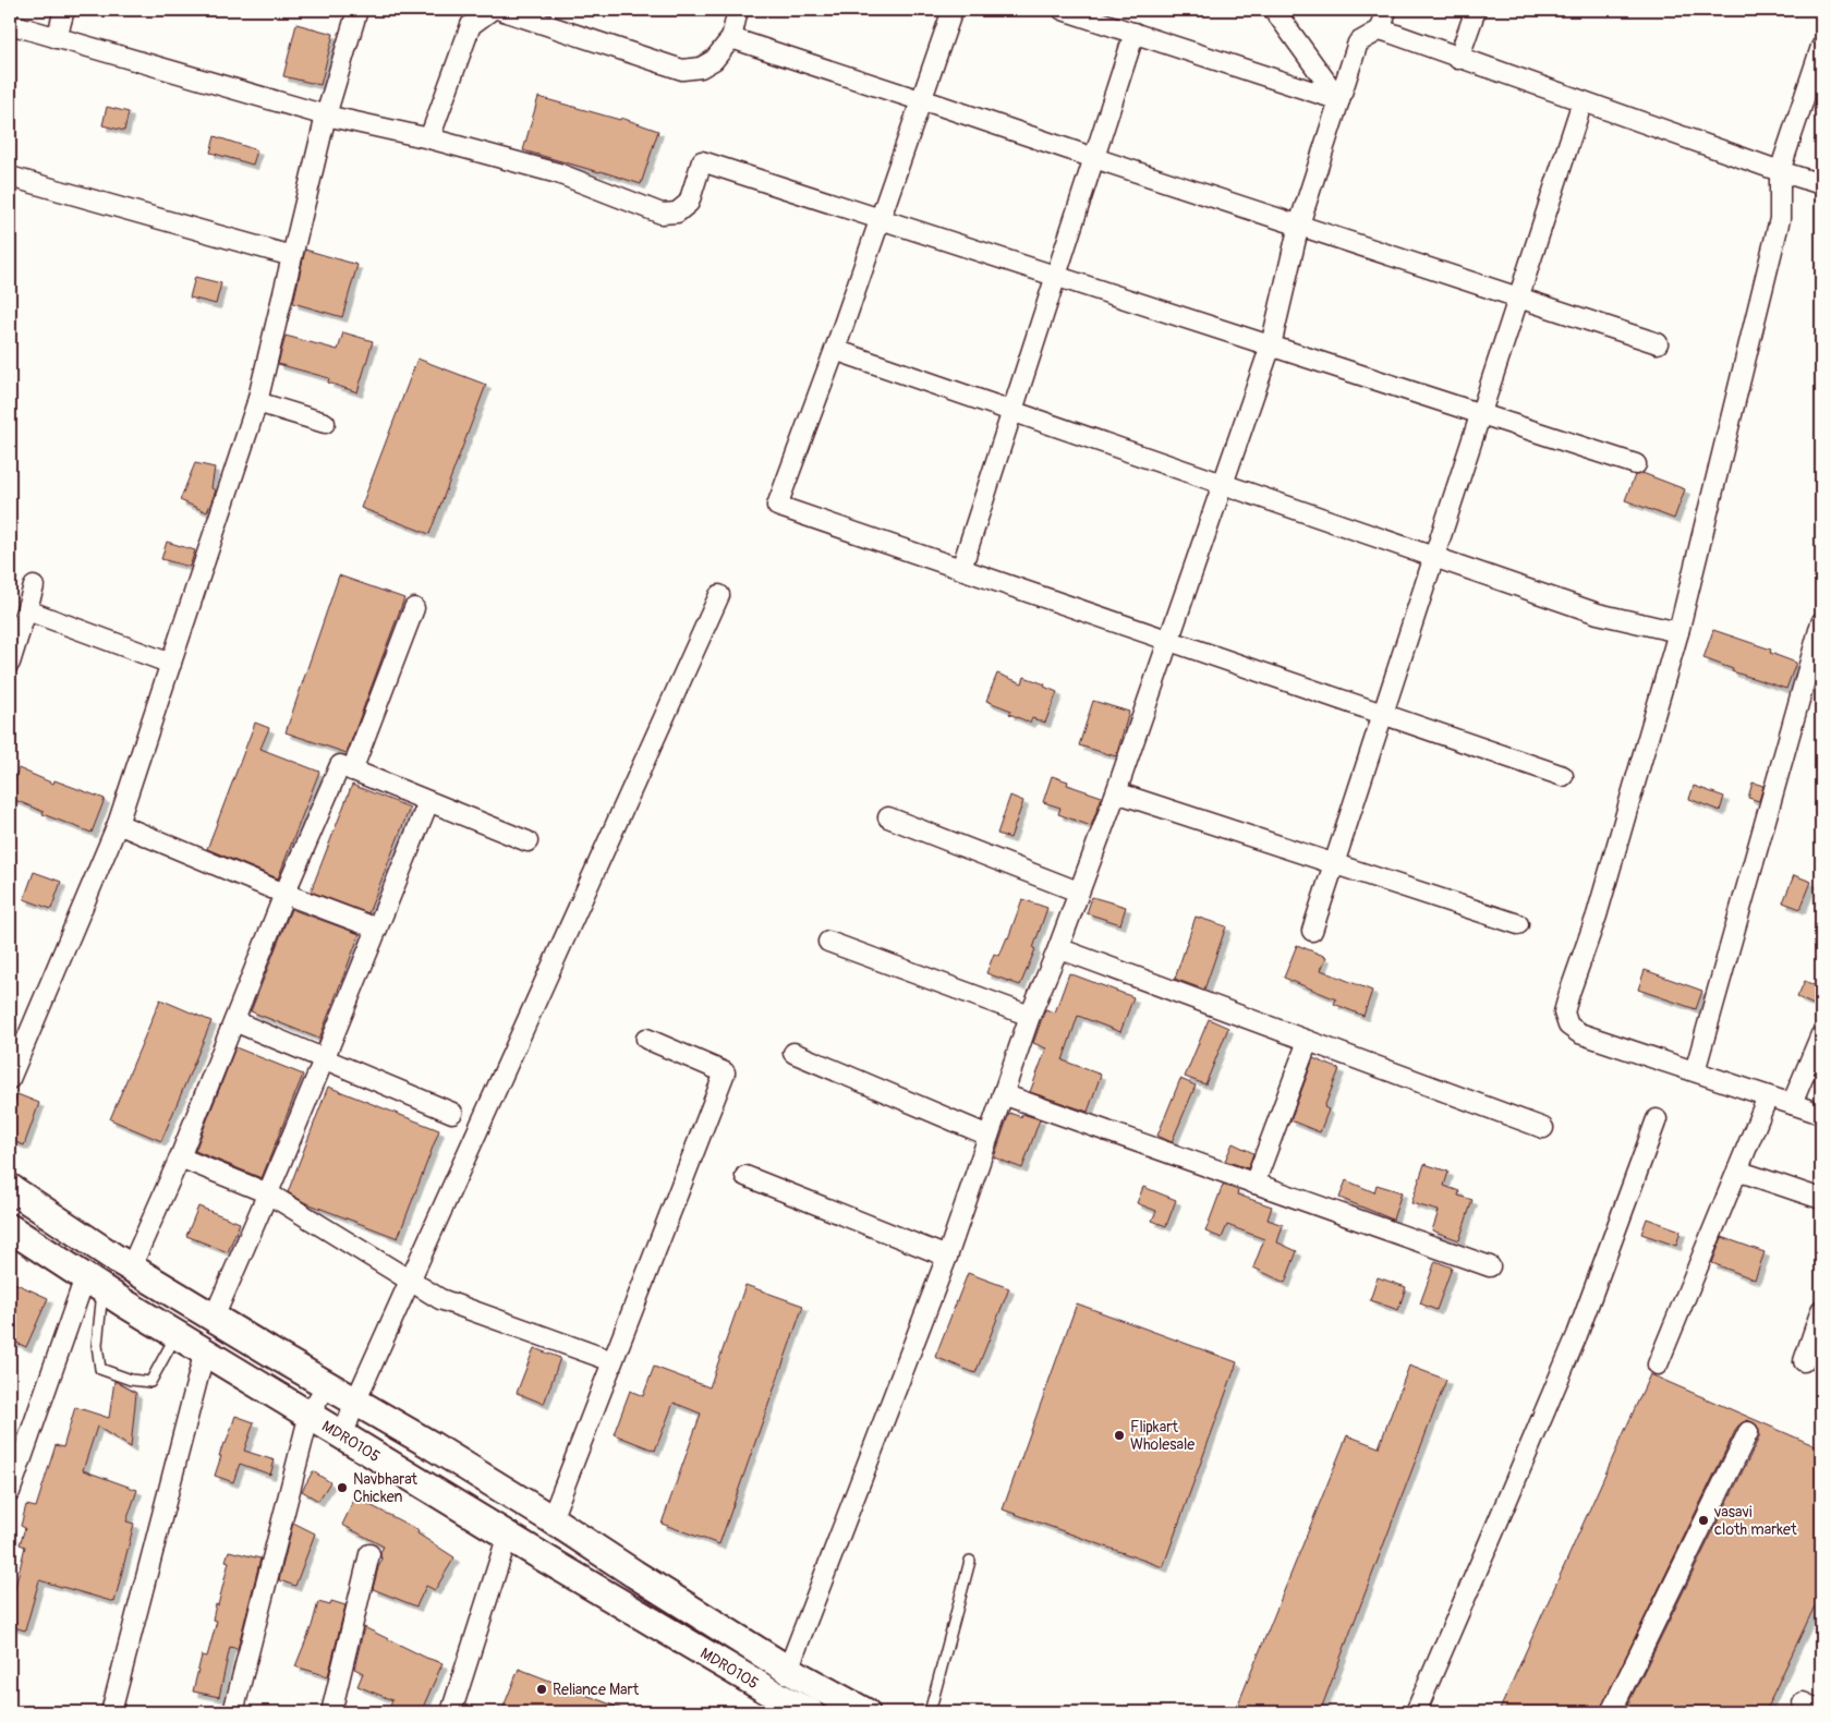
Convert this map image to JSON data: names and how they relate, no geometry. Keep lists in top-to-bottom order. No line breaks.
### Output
{"streets":{"main road":["MDR0105"]},"places":["Flipkart Wholesale","Navbharat Chicken","vasavi cloth market","Reliance Mart"]}
